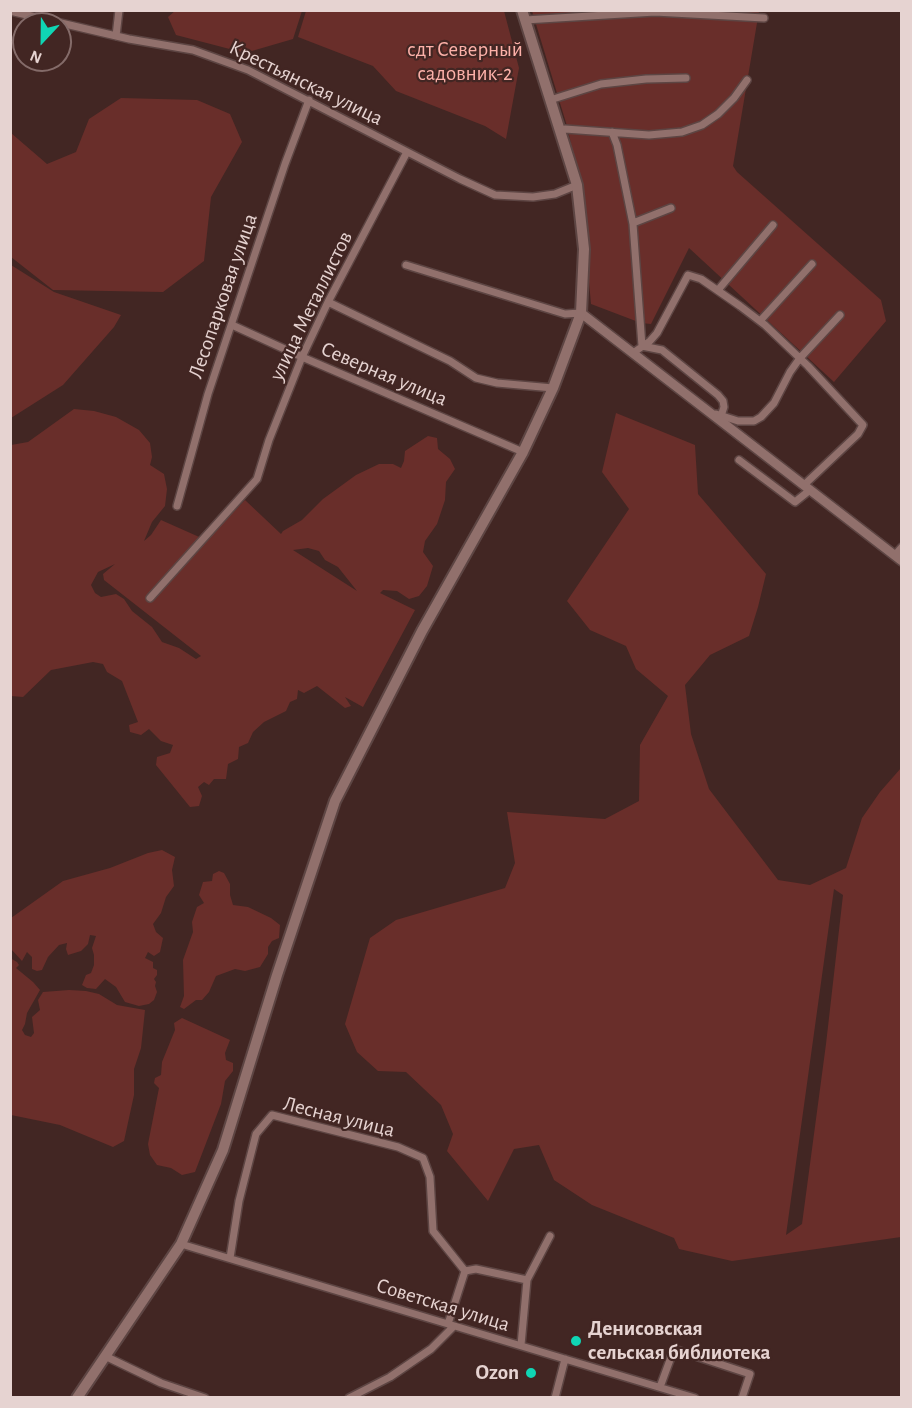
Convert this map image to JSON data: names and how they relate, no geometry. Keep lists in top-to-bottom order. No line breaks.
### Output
{"streets":{"street":["Крестьянская улица","Лесопарковая улица","улица Металлистов","Северная улица","Лесная улица","Советская улица"]},"crossings":[["Крестьянская улица","Лесопарковая улица"],["Крестьянская улица","улица Металлистов"],["Лесопарковая улица","Северная улица"],["улица Металлистов","Северная улица"],["Лесная улица","Советская улица"]],"parks":["сдт Северный садовник-2"],"places":["Денисовская сельская библиотека","Ozon"],"north":"bottom"}
